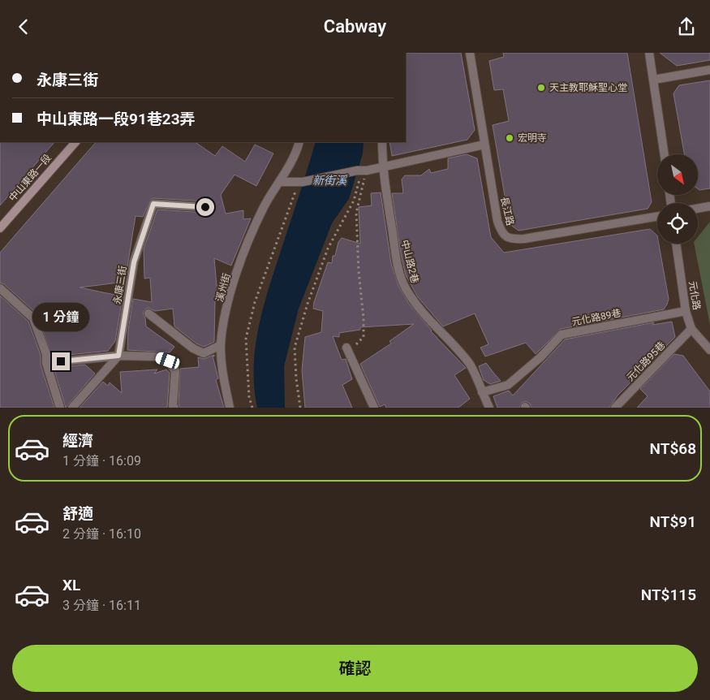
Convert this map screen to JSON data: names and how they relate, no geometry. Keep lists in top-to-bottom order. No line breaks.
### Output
{"streets":{"main road":["中山東路一段"],"street":["長江路","中山路2巷","永康三街","溪州街","元化路","元化路89巷","元化路95巷"]},"crossings":[["中山路2巷","元化路89巷"],["元化路","元化路89巷"],["元化路","元化路95巷"]],"water":["新街溪"],"places":["天主教耶穌聖心堂","宏明寺"],"north":"bottom right","page":{"header":"Cabway","banner":["永康三街","中山東路一段91巷23弄"],"bubble":"1 分鐘","list":[{"name":"經濟","note":"1 分鐘 · 16:09","value":"NT$68"},{"name":"舒適","note":"2 分鐘 · 16:10","value":"NT$91"},{"name":"XL","note":"3 分鐘 · 16:11","value":"NT$115"}],"buttons":"確認"}}
